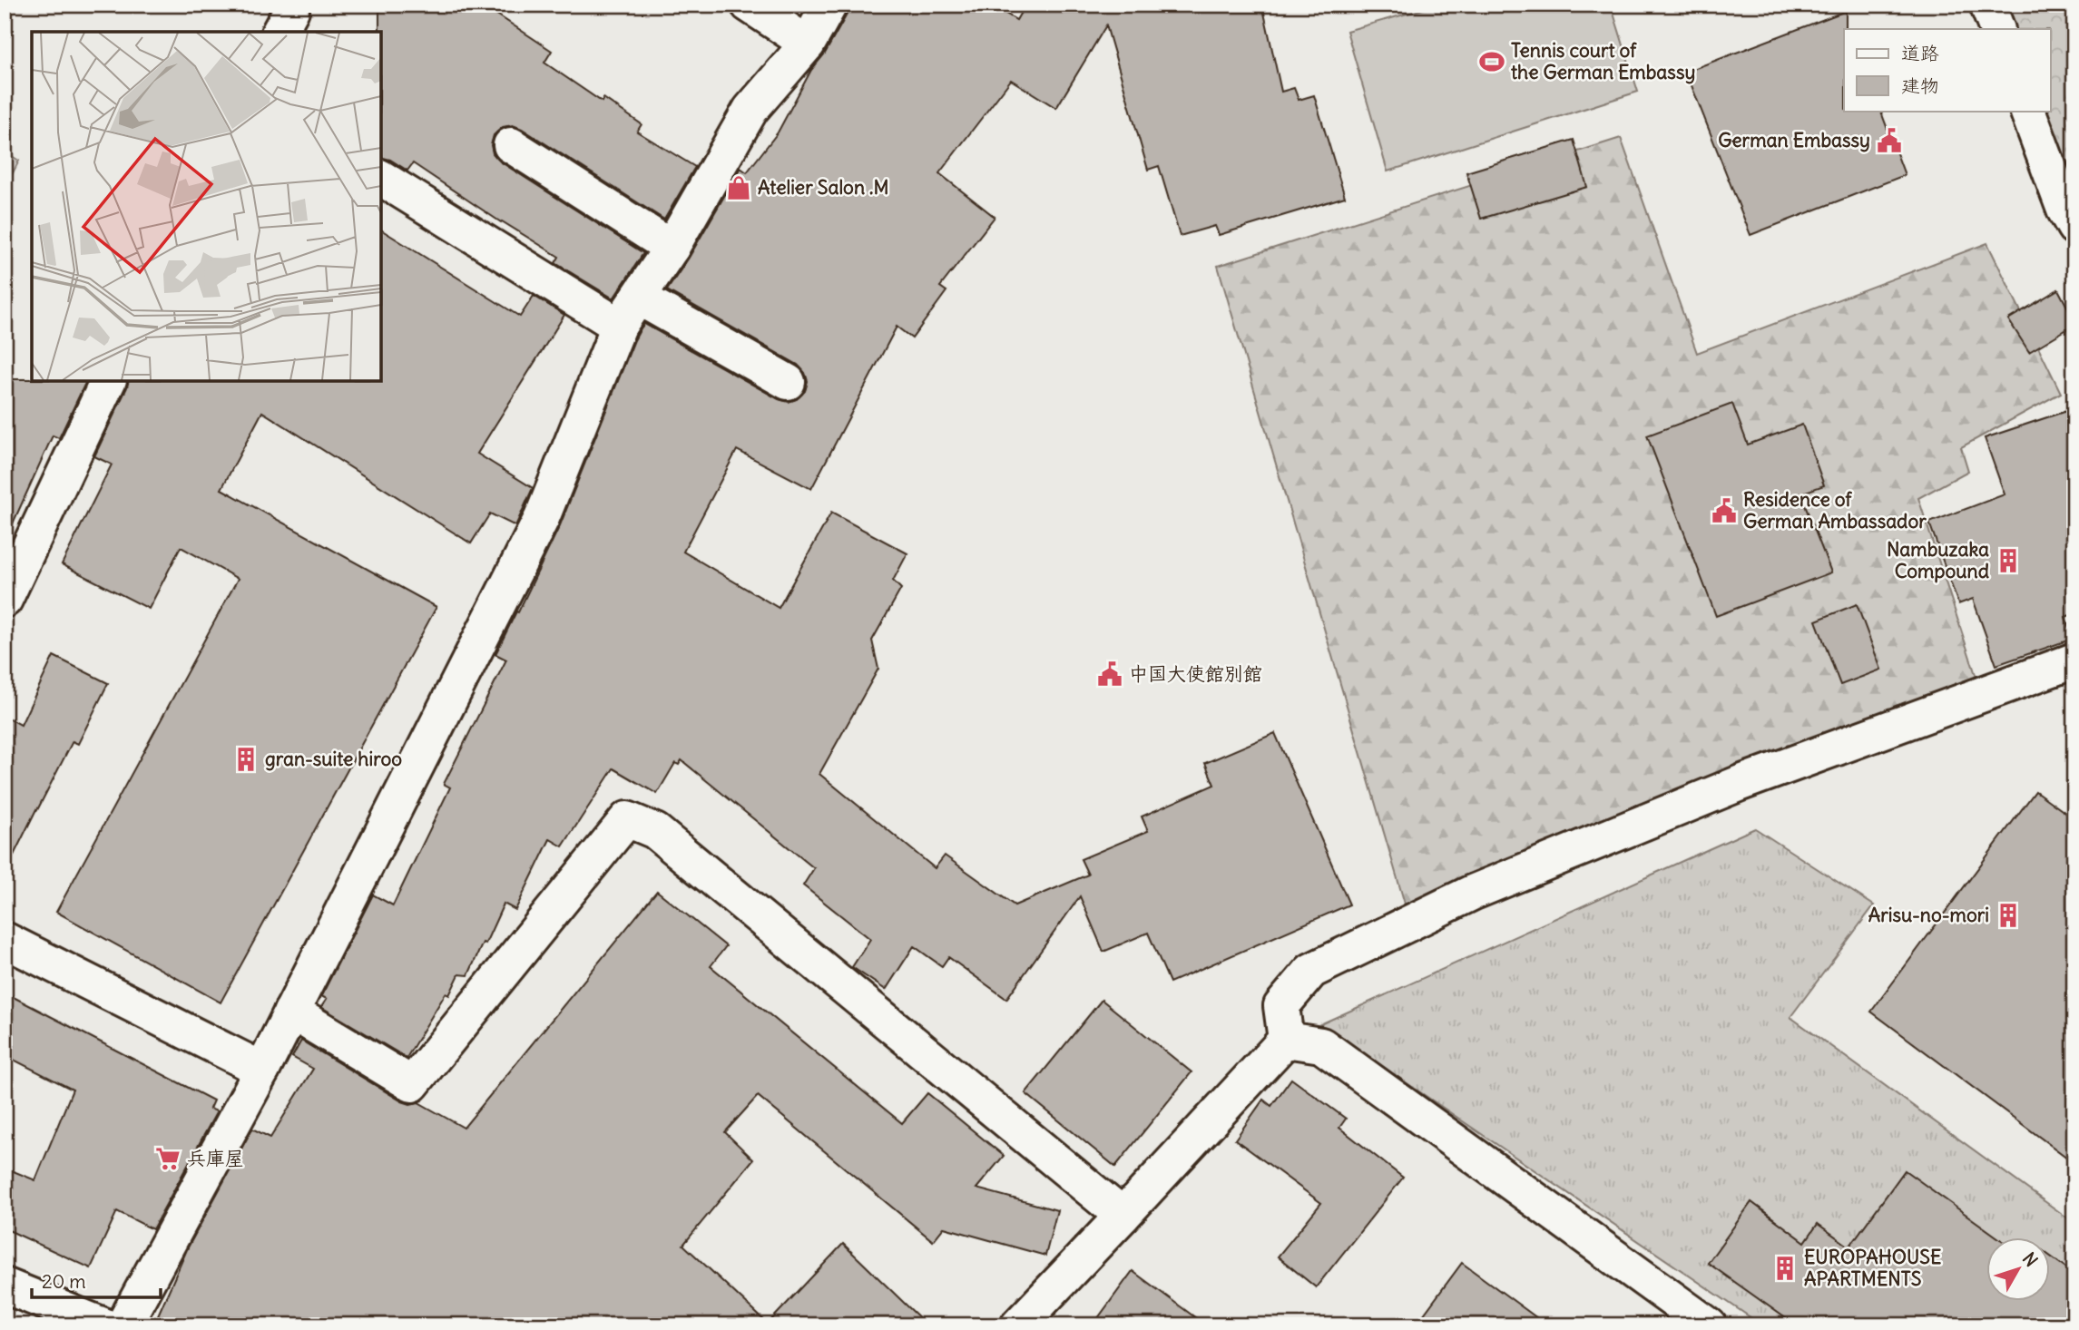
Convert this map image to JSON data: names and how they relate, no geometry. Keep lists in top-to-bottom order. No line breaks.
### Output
{"places":{"sports":["Tennis court of the German Embassy"],"public building":["German Embassy","Residence of German Ambassador","中国大使館別館"],"shop":["Atelier Salon .M"],"building":["Nambuzaka Compound","gran-suite hiroo","Arisu-no-mori","EUROPAHOUSE APARTMENTS"],"supermarket":["兵庫屋"]},"legend":["道路","建物"],"scale_bar":"20 m","north":"top right"}
